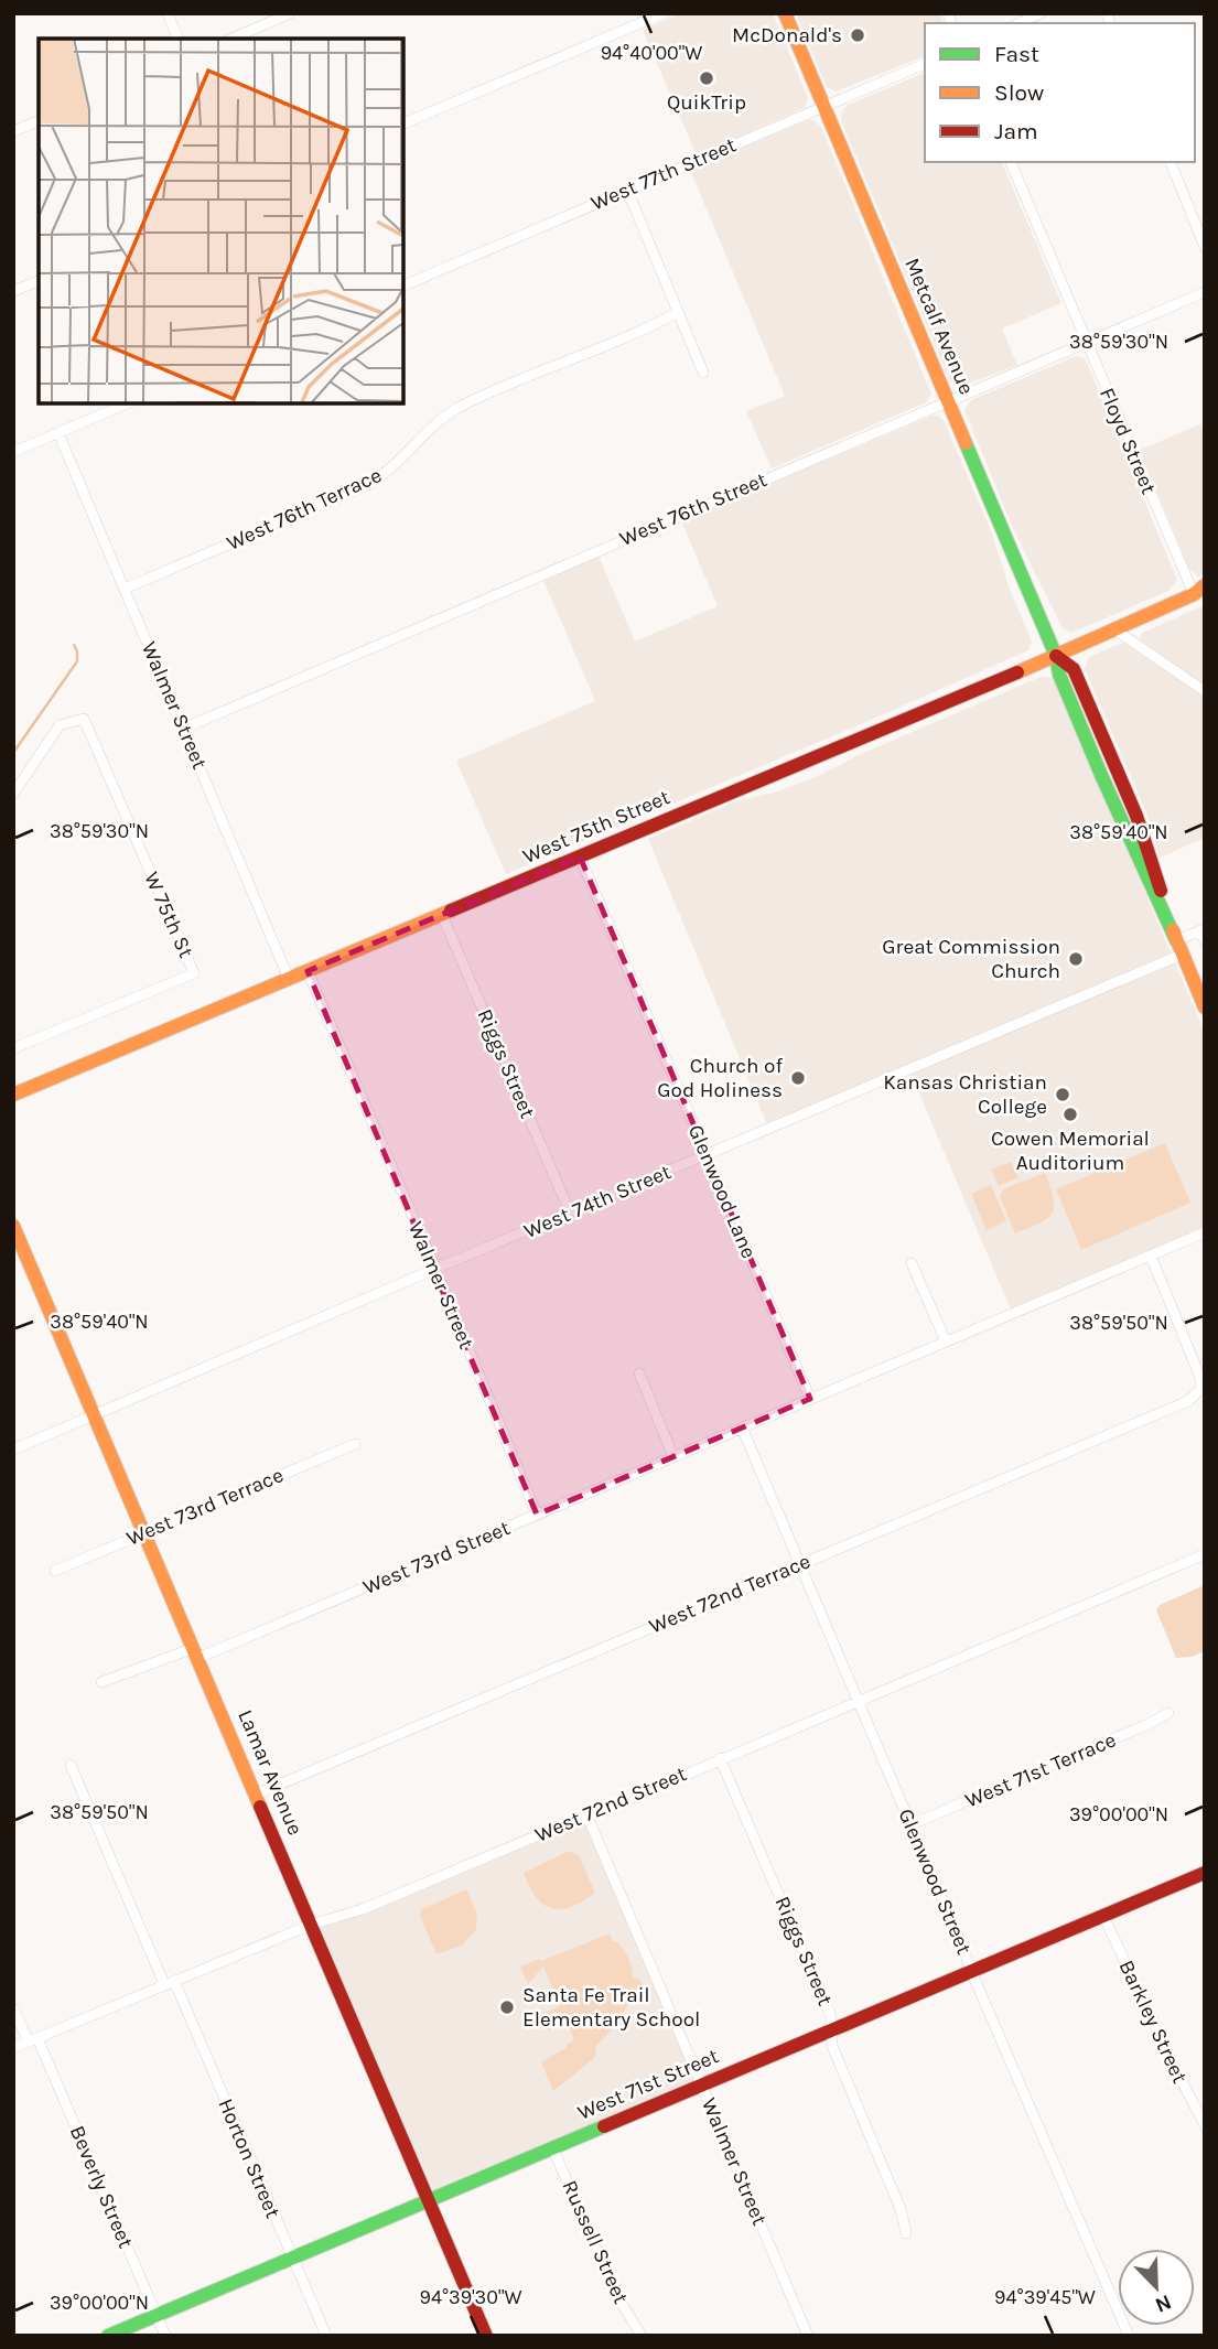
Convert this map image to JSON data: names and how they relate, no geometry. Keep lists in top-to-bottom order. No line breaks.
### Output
{"streets":{"street":["West 77th Street","Metcalf Avenue","Floyd Street","West 76th Terrace","West 76th Street","Walmer Street","West 75th Street","W 75th St","Riggs Street","Glenwood Lane","West 74th Street","West 73rd Terrace","West 73rd Street","West 72nd Terrace","West 71st Terrace","Lamar Avenue","West 72nd Street","Glenwood Street","Barkley Street","West 71st Street","Horton Street","Beverly Street","Russell Street"]},"crossings":[["West 77th Street","Metcalf Avenue"],["Metcalf Avenue","West 76th Street"],["Metcalf Avenue","West 75th Street"],["Metcalf Avenue","West 74th Street"],["Floyd Street","West 76th Street"],["Floyd Street","West 75th Street"],["West 76th Terrace","Walmer Street"],["West 76th Street","Walmer Street"],["Walmer Street","West 75th Street"],["Walmer Street","West 74th Street"],["Walmer Street","West 73rd Street"],["Walmer Street","West 72nd Street"],["Walmer Street","West 71st Street"],["West 75th Street","Riggs Street"],["West 75th Street","Glenwood Lane"],["Riggs Street","West 74th Street"],["Riggs Street","West 72nd Street"],["Riggs Street","West 71st Street"],["Glenwood Lane","West 74th Street"],["Glenwood Lane","West 73rd Street"],["West 74th Street","Lamar Avenue"],["West 73rd Terrace","Lamar Avenue"],["West 73rd Street","West 72nd Terrace"],["West 73rd Street","Lamar Avenue"],["West 73rd Street","Glenwood Street"],["West 72nd Terrace","Lamar Avenue"],["West 72nd Terrace","Glenwood Street"],["West 71st Terrace","Glenwood Street"],["Lamar Avenue","West 72nd Street"],["Lamar Avenue","West 71st Street"],["West 72nd Street","Glenwood Street"],["West 72nd Street","Horton Street"],["West 72nd Street","Beverly Street"],["Glenwood Street","West 71st Street"],["Barkley Street","West 71st Street"],["West 71st Street","Horton Street"],["West 71st Street","Beverly Street"],["West 71st Street","Russell Street"]],"places":["McDonald's","QuikTrip","Great Commission Church","Church of God Holiness","Kansas Christian College","Cowen Memorial Auditorium","Santa Fe Trail Elementary School"],"legend":["Fast","Slow","Jam"],"north":"bottom right","coordinates":["94°40'00\"W","38°59'30\"N","38°59'40\"N","38°59'50\"N","39°00'00\"N","94°39'30\"W","94°39'45\"W"]}
